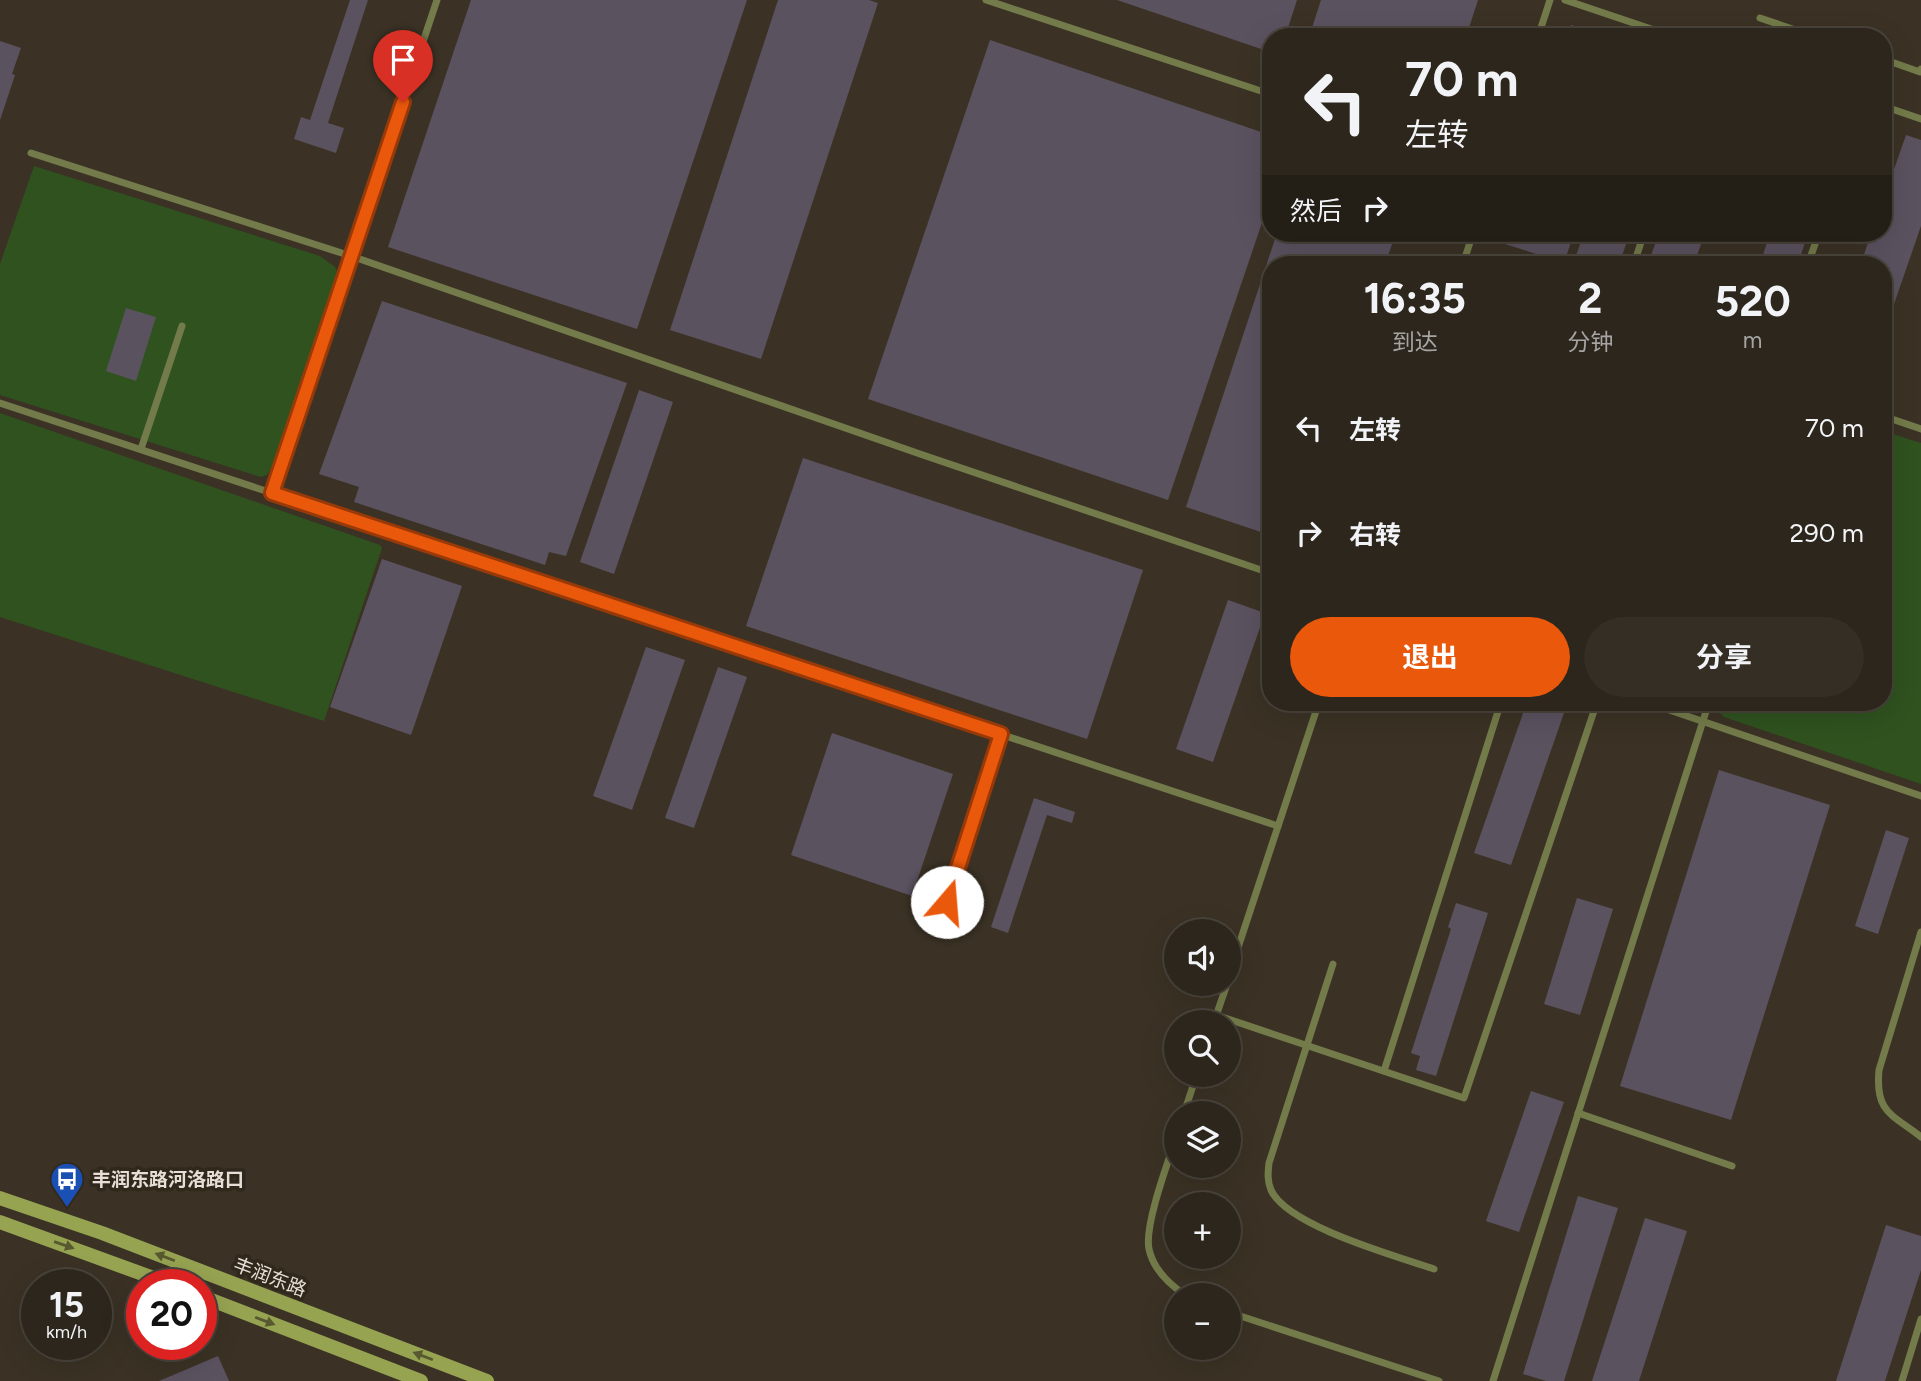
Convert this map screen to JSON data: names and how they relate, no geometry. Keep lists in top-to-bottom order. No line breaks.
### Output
{"streets":{"street":["丰润东路"]},"places":{"bus stop":["丰润东路河洛路口"]},"page":{"turn":["70 m","左转"],"then":"然后","eta":["16:35","到达","2","分钟","520","m"],"list":[{"name":"左转","value":"70 m"},{"name":"右转","value":"290 m"}],"buttons":["退出","分享"],"map_buttons":["+","−"],"speed":"15 km/h","limit":"20"}}
